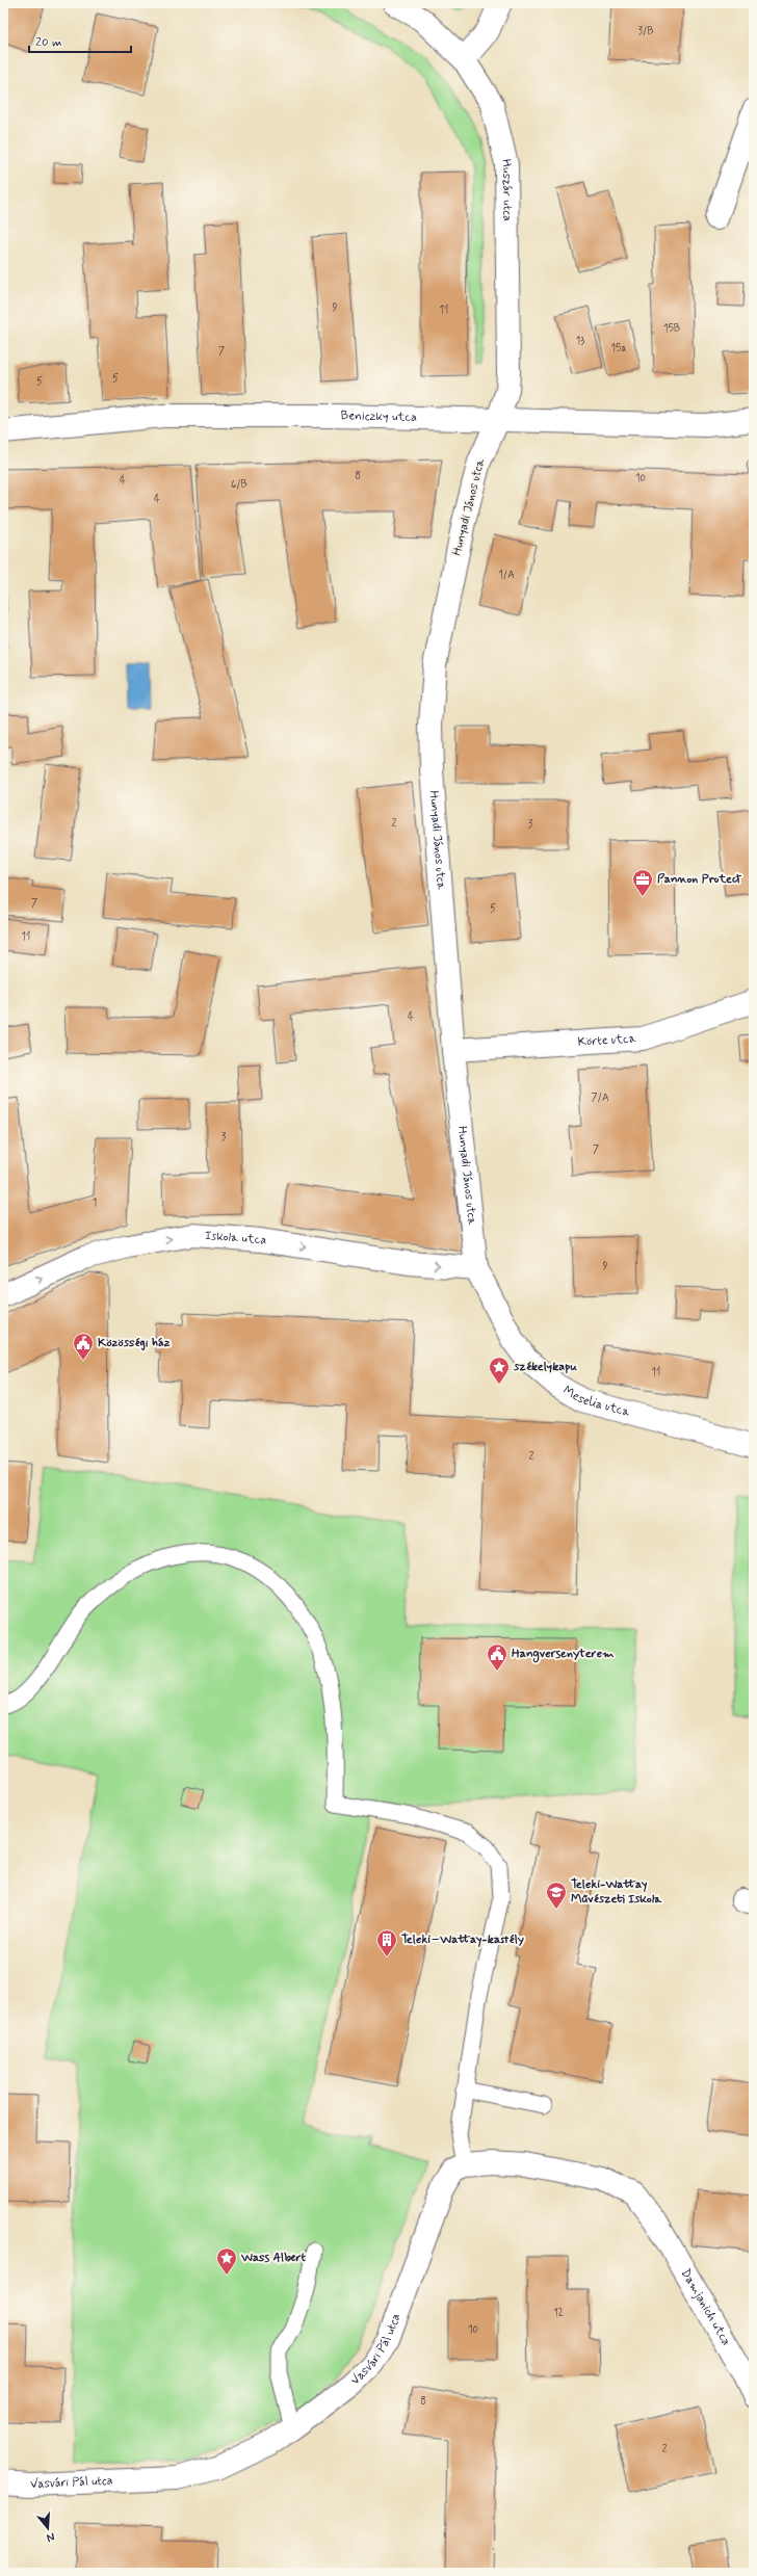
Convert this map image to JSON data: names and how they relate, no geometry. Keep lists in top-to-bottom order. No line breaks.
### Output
{"streets":{"street":["Huszár utca","Beniczky utca","Hunyadi János utca","Körte utca","Iskola utca","Meselia utca","Damjanich utca","Vasvári Pál utca"]},"crossings":[["Huszár utca","Beniczky utca"],["Huszár utca","Hunyadi János utca"],["Beniczky utca","Hunyadi János utca"],["Hunyadi János utca","Körte utca"],["Hunyadi János utca","Iskola utca"],["Hunyadi János utca","Meselia utca"],["Iskola utca","Meselia utca"],["Damjanich utca","Vasvári Pál utca"]],"one_way":["Iskola utca"],"places":{"office":["Pannon Protect"],"public building":["Közösségi ház","Hangversenyterem"],"place":["székelykapu","Wass Albert"],"school or university":["Teleki-Wattay Művészeti Iskola"],"building":["Teleki–Wattay-kastély"]},"house_numbers":["3/B","9","11","15B","13","15a","7","5","5","8","10","4","6/B","4","1/A","2","3","7","5","11","4","7/A","3","7","1","9","11","2","12","10","8","2"],"scale_bar":"20 m","north":"bottom"}
